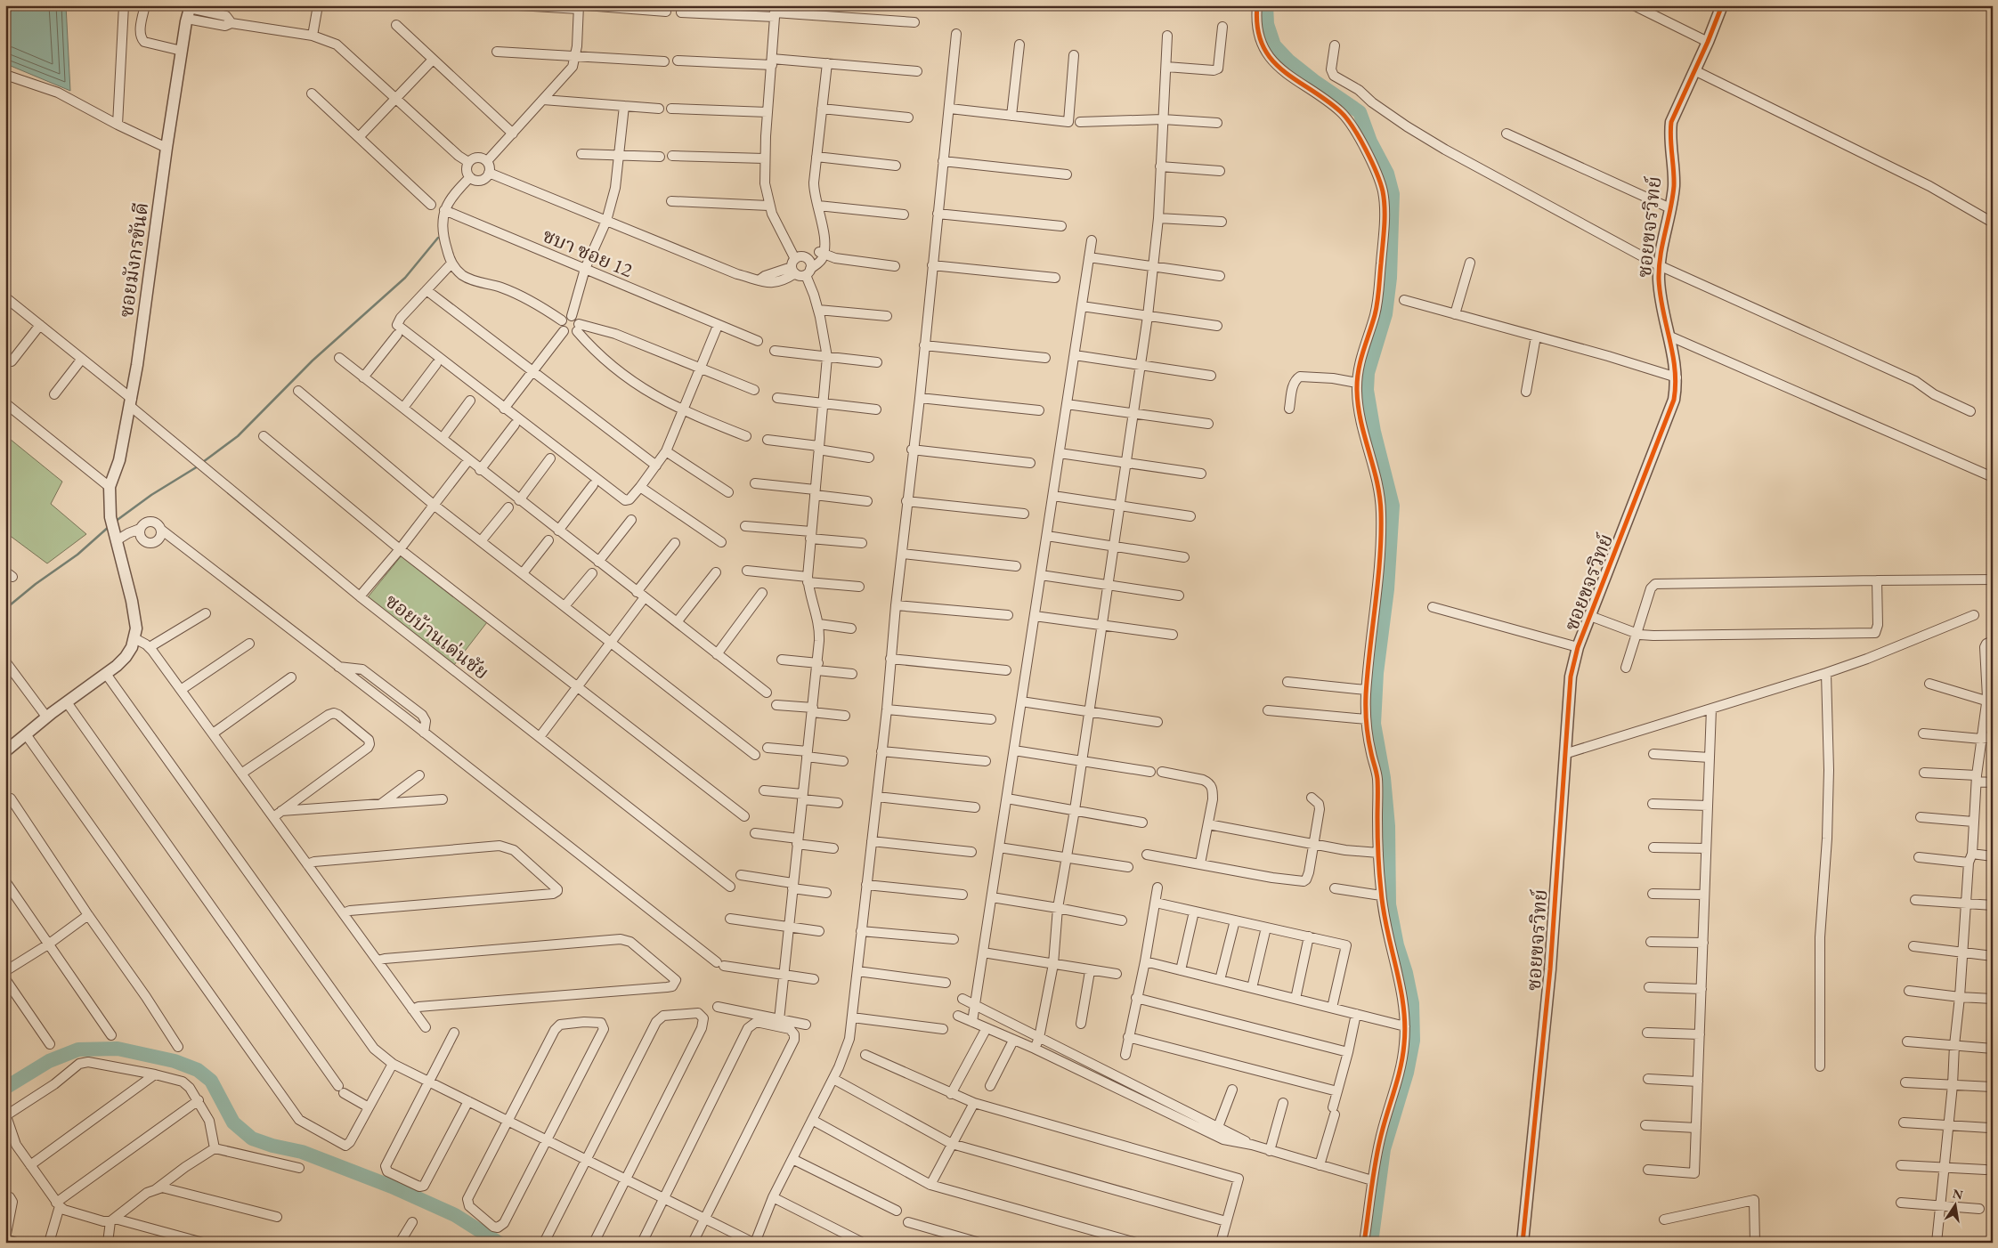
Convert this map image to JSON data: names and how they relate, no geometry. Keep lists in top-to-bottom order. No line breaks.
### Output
{"streets":{"street":["ซอยขจรวิทย์","ชบา ซอย 12","ซอยมังกรขันดี","ซอยบ้านเด่นชัย"]},"crossings":[["ซอยมังกรขันดี","ซอยบ้านเด่นชัย"]],"north":"top"}
